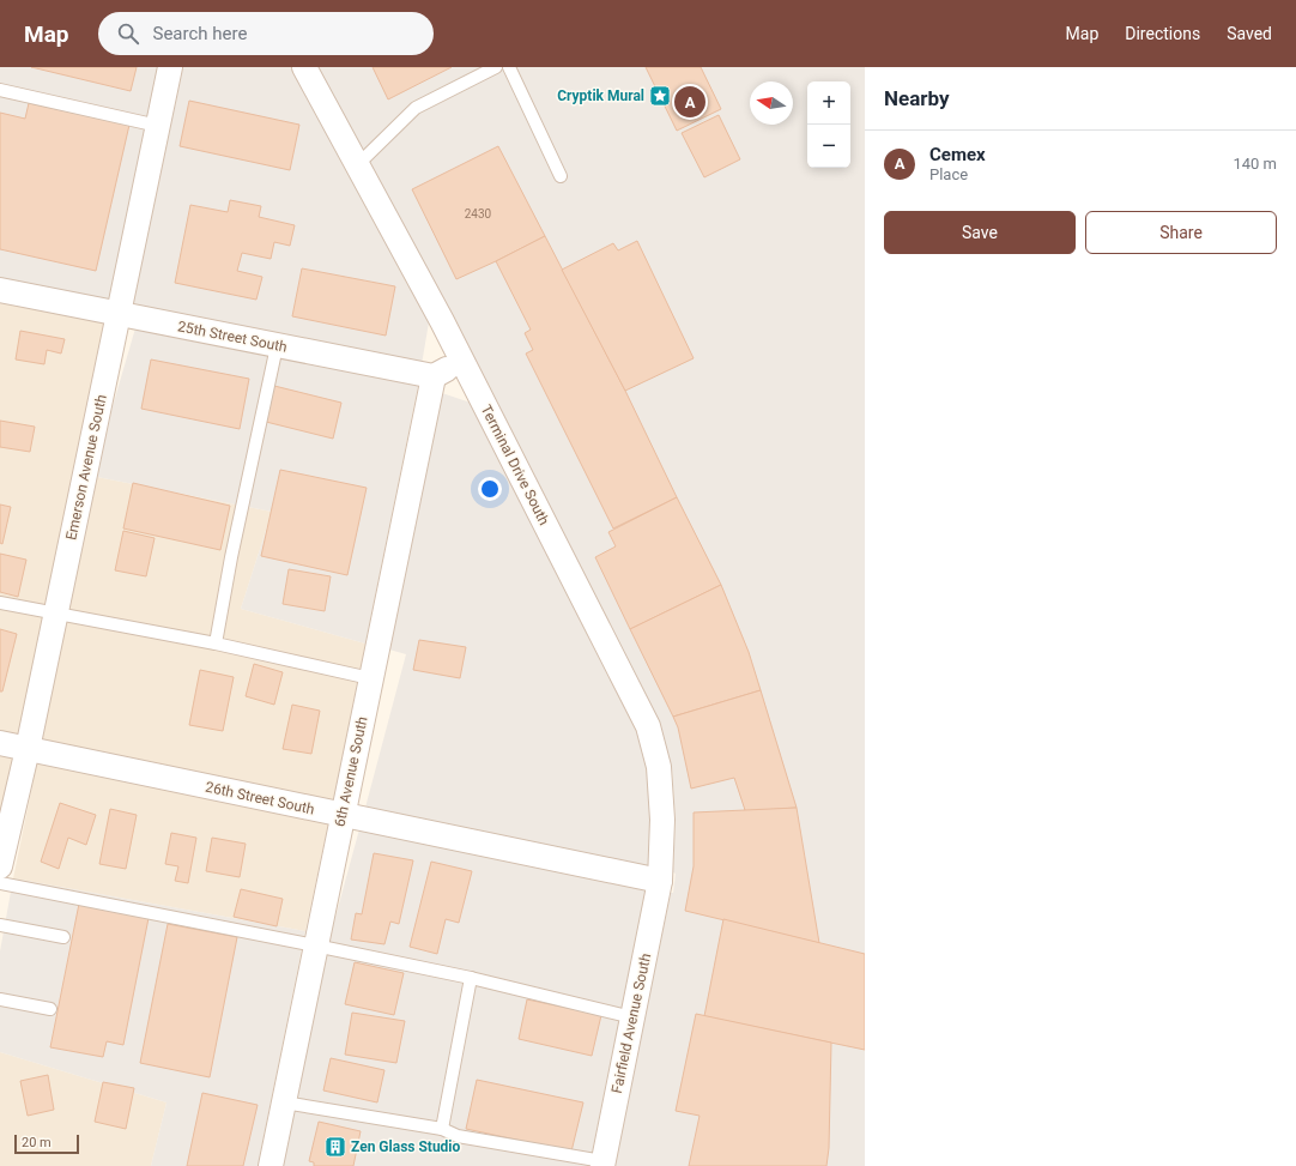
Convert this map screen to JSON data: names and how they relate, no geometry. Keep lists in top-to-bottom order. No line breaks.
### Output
{"streets":{"street":["25th Street South","Terminal Drive South","Emerson Avenue South","6th Avenue South","26th Street South","Fairfield Avenue South"]},"crossings":[["25th Street South","Emerson Avenue South"],["25th Street South","6th Avenue South"],["Terminal Drive South","26th Street South"],["Terminal Drive South","Fairfield Avenue South"],["Emerson Avenue South","26th Street South"],["6th Avenue South","26th Street South"],["26th Street South","Fairfield Avenue South"]],"places":{"place":["Cryptik Mural"],"building":["Zen Glass Studio"]},"house_numbers":["2430"],"scale_bar":"20 m","north":"left","page":{"header":"Map","search":"Search here","nav":["Map","Directions","Saved"],"heading":"Nearby","map_buttons":["+","−"],"pins":"A","list":[{"mark":"A","name":"Cemex","note":"Place","value":"140 m"}],"buttons":["Save","Share"],"scale":"20 m"}}
